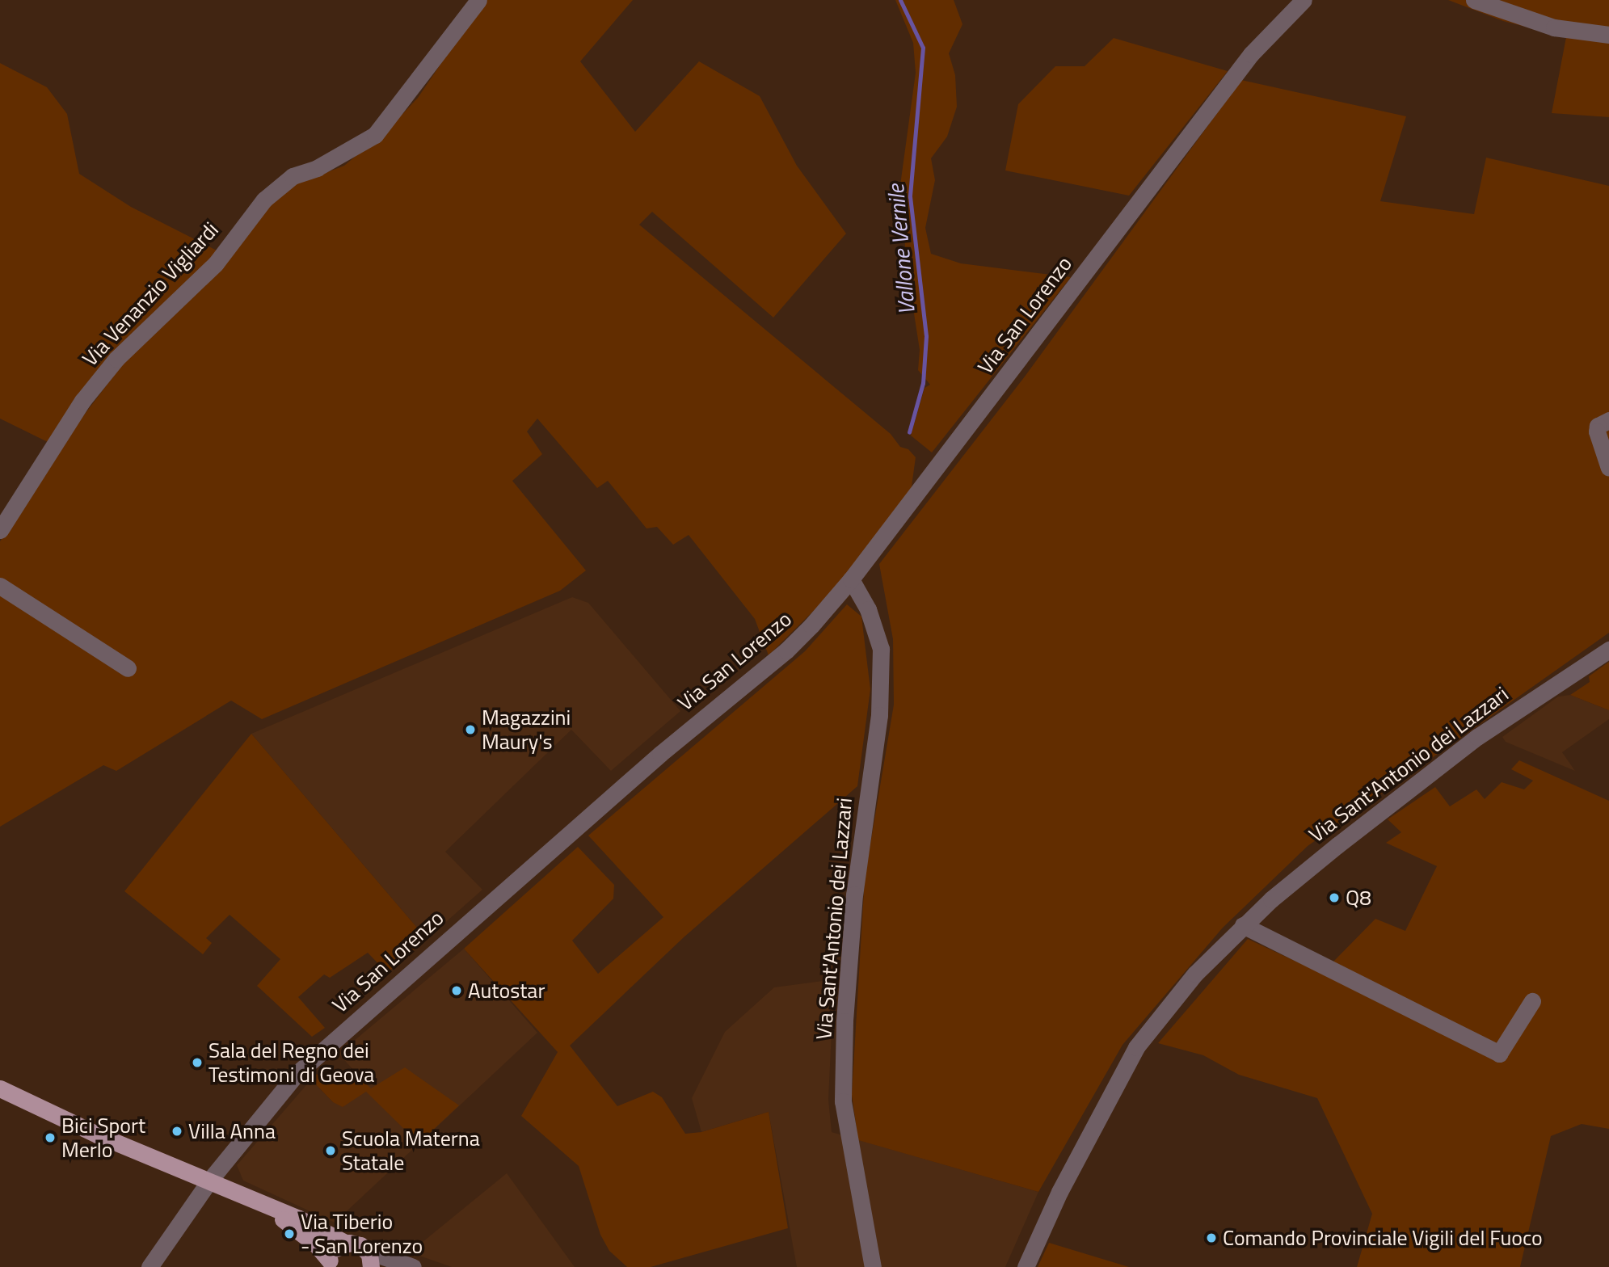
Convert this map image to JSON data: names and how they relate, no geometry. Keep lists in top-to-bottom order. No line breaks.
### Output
{"streets":{"street":["Via Venanzio Vigliardi","Via San Lorenzo","Via Sant'Antonio dei Lazzari"]},"crossings":[["Via San Lorenzo","Via Sant'Antonio dei Lazzari"]],"water":["Vallone Vernile"],"places":["Magazzini Maury's","Q8","Autostar","Sala del Regno dei Testimoni di Geova","Villa Anna","Bici Sport Merlo","Scuola Materna Statale","Via Tiberio - San Lorenzo","Comando Provinciale Vigili del Fuoco"]}
